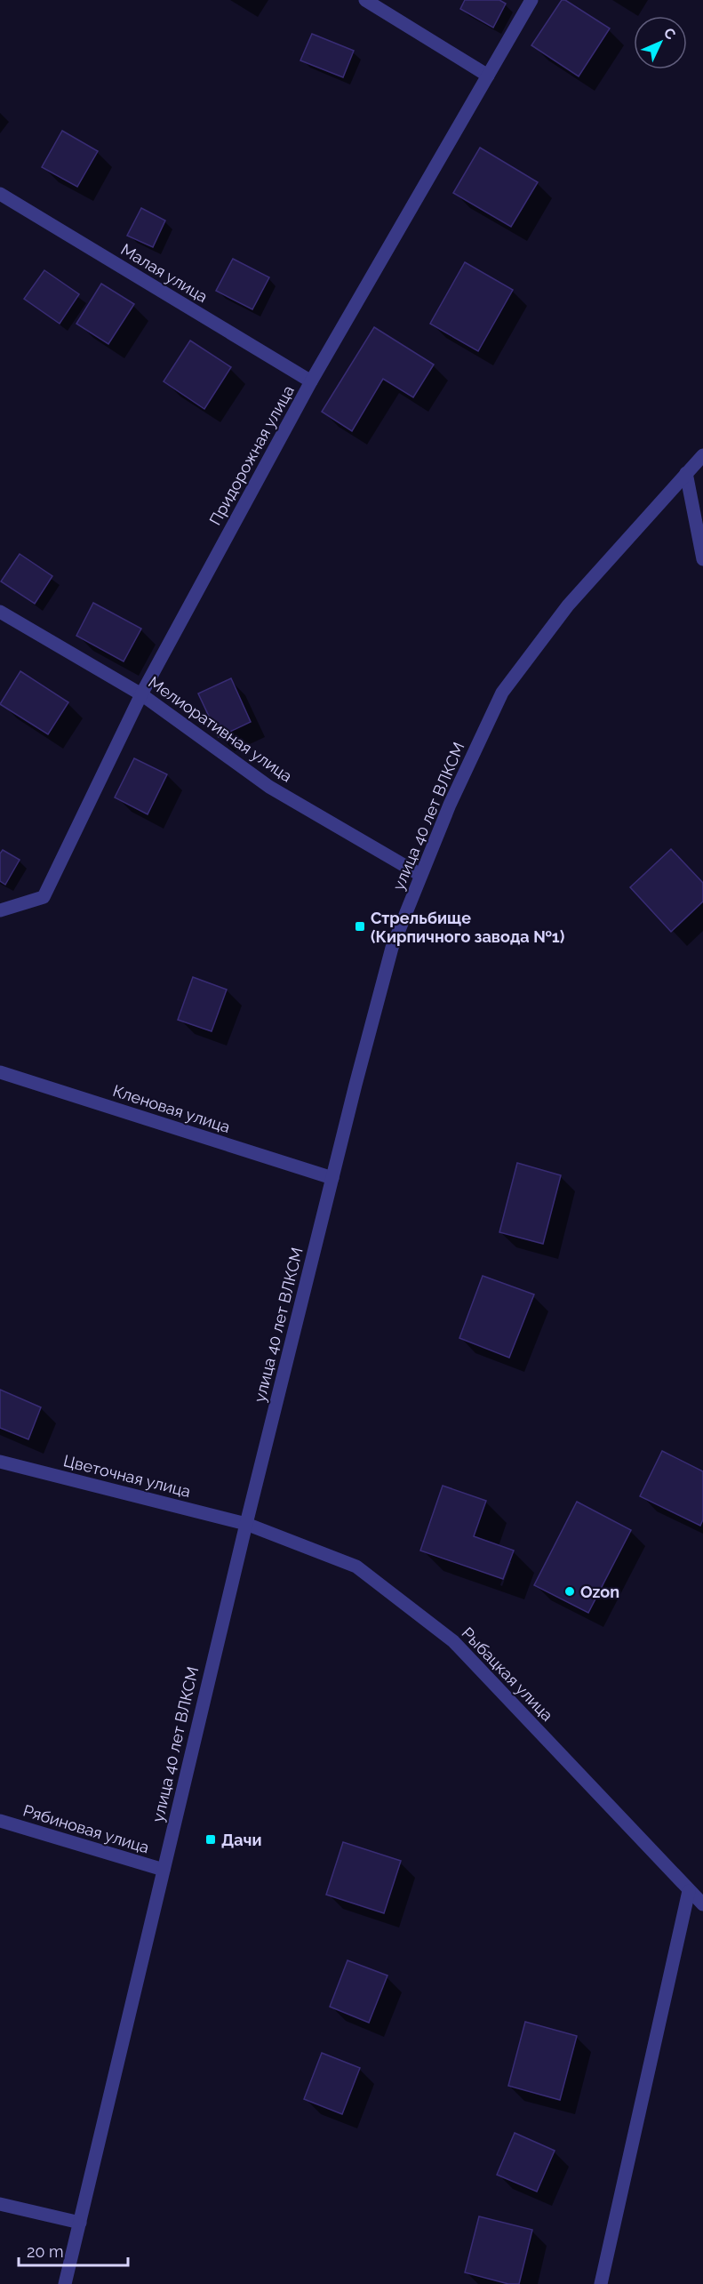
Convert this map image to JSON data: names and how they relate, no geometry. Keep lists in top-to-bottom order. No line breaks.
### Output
{"streets":{"street":["Малая улица","Придорожная улица","Мелиоративная улица","улица 40 лет ВЛКСМ","Кленовая улица","Цветочная улица","Рыбацкая улица","Рябиновая улица"]},"crossings":[["Малая улица","Придорожная улица"],["Придорожная улица","Мелиоративная улица"],["Мелиоративная улица","улица 40 лет ВЛКСМ"],["улица 40 лет ВЛКСМ","Кленовая улица"],["улица 40 лет ВЛКСМ","Цветочная улица"],["улица 40 лет ВЛКСМ","Рыбацкая улица"],["улица 40 лет ВЛКСМ","Рябиновая улица"],["Цветочная улица","Рыбацкая улица"]],"places":{"transit":["Стрельбище (Кирпичного завода №1)","Дачи"],"other":["Ozon"]},"scale_bar":"20 m","north":"top right"}
